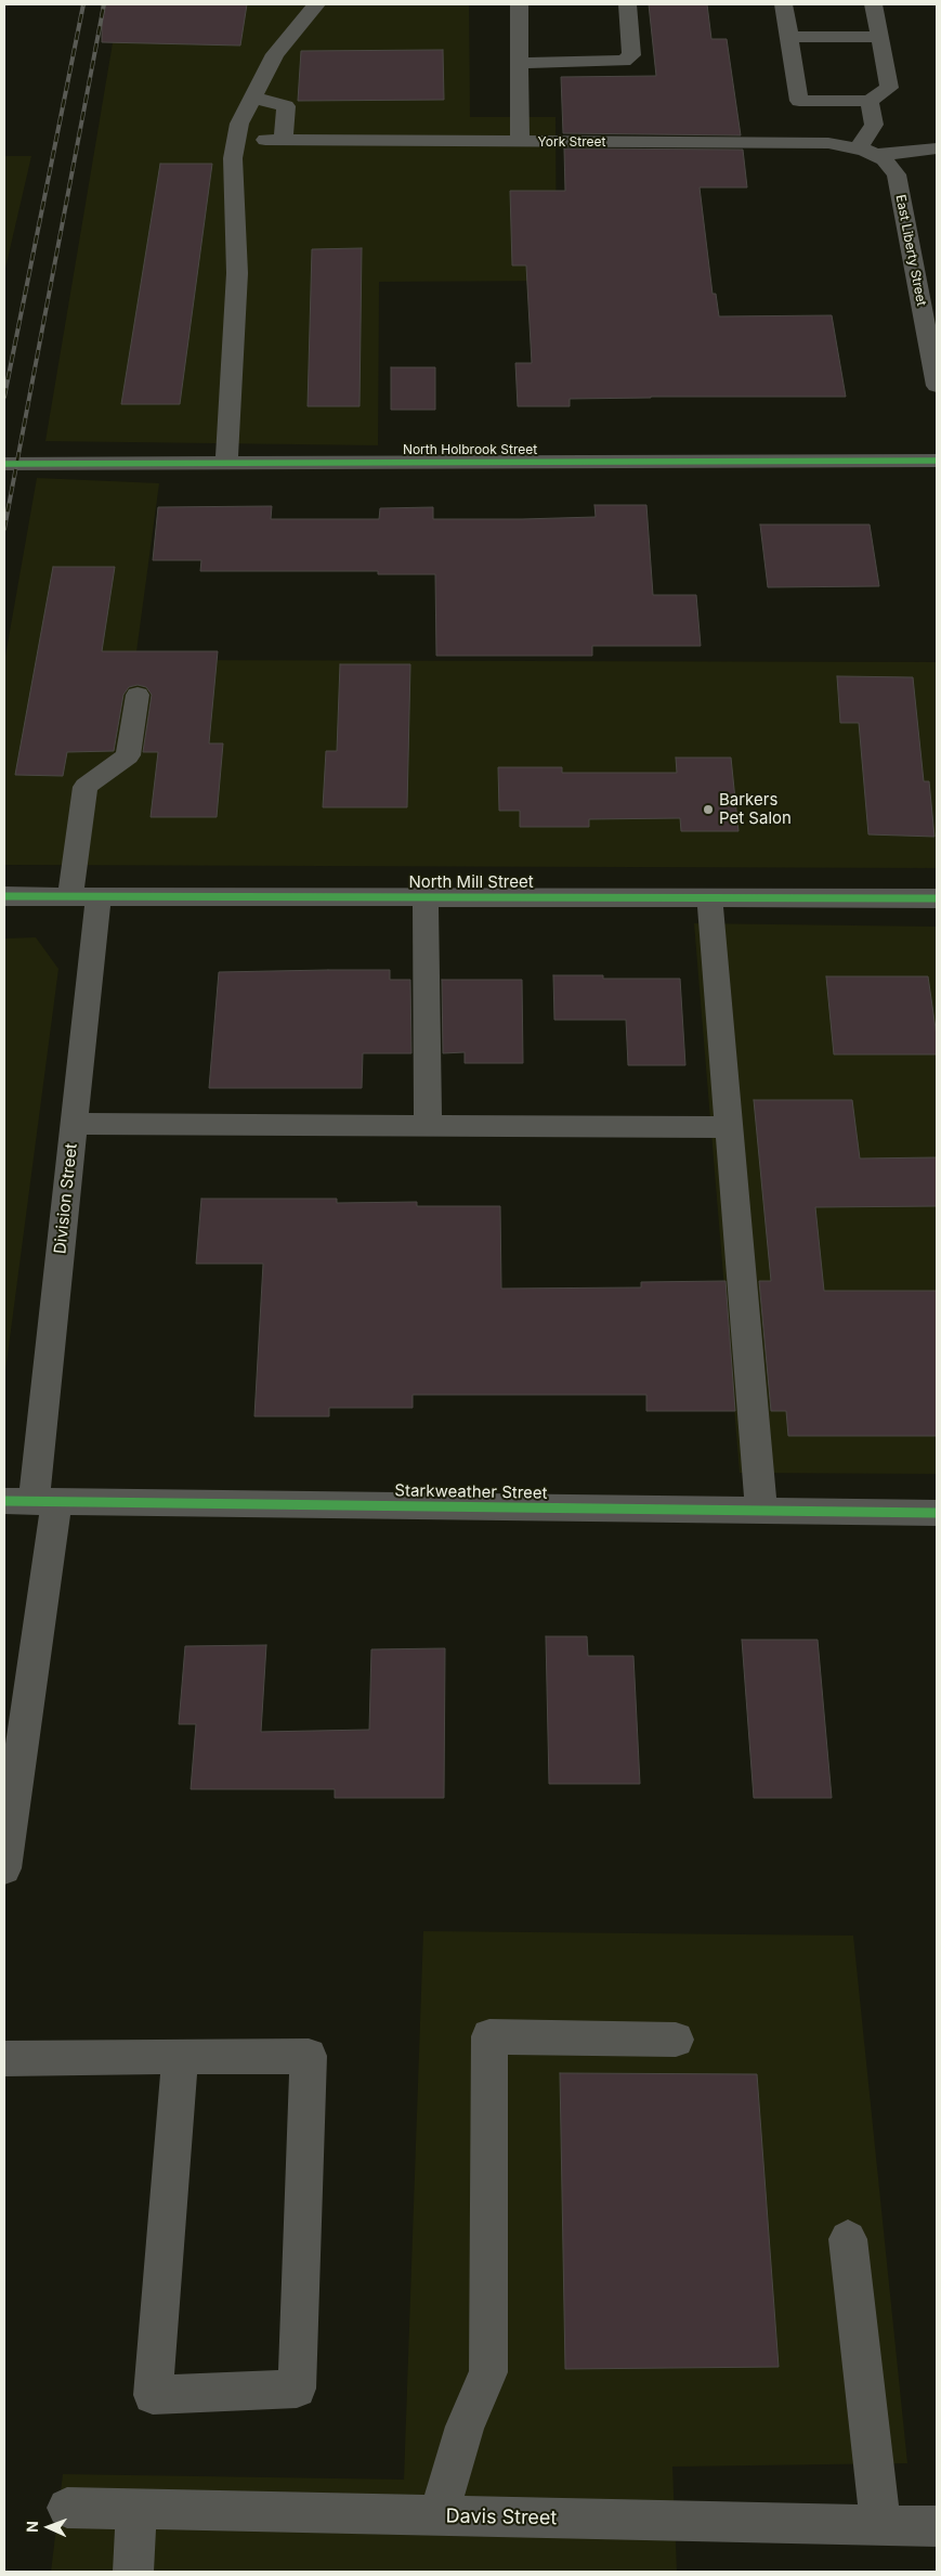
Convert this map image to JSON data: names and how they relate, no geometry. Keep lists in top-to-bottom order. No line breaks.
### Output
{"streets":{"street":["York Street","East Liberty Street","North Holbrook Street","North Mill Street","Division Street","Starkweather Street","Davis Street"]},"crossings":[["York Street","East Liberty Street"],["North Mill Street","Division Street"],["Division Street","Starkweather Street"]],"places":["Barkers Pet Salon"],"north":"left"}
